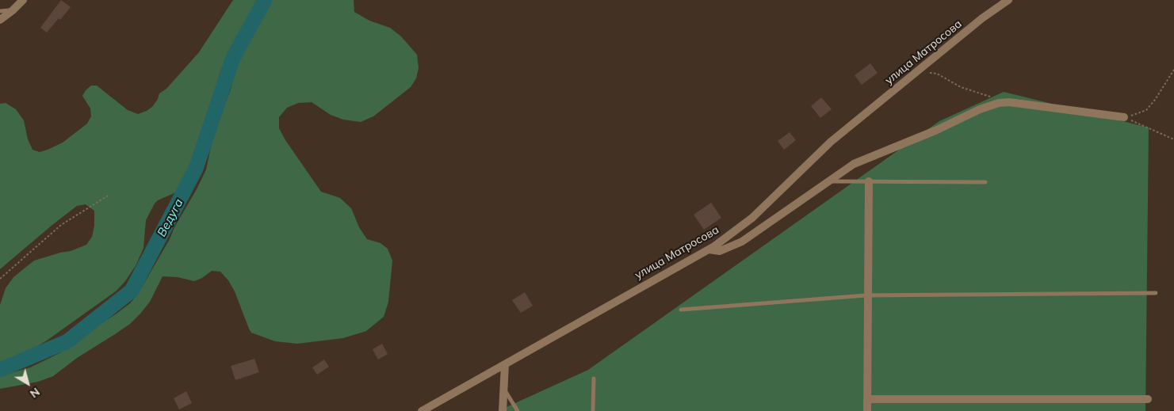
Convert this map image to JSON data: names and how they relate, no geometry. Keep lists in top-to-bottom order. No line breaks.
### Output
{"streets":{"street":["улица Матросова"]},"water":["Ведуга"],"north":"bottom right"}
